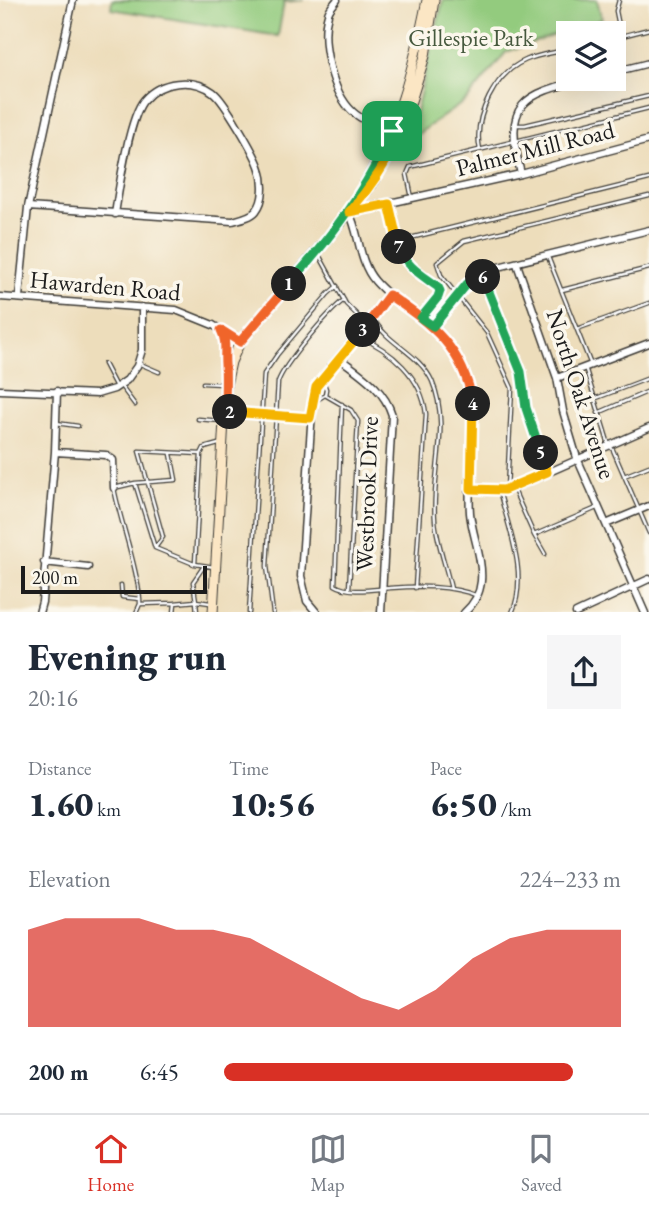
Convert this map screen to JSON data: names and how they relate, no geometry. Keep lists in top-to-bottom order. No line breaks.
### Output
{"streets":{"street":["Palmer Mill Road","Hawarden Road","North Oak Avenue","Westbrook Drive"]},"parks":["Gillespie Park"],"scale_bar":"200 m","page":{"pins":["7","6","1","3","4","2","5"],"scale":"200 m","heading":["Evening run","20:16"],"stats":[["Distance","1.60 km"],["Time","10:56"],["Pace","6:50 /km"]],"chart":["Elevation","224–233 m"],"list":[{"name":"200 m","note":"6:45"}],"tabs":["Home","Map","Saved"]}}
